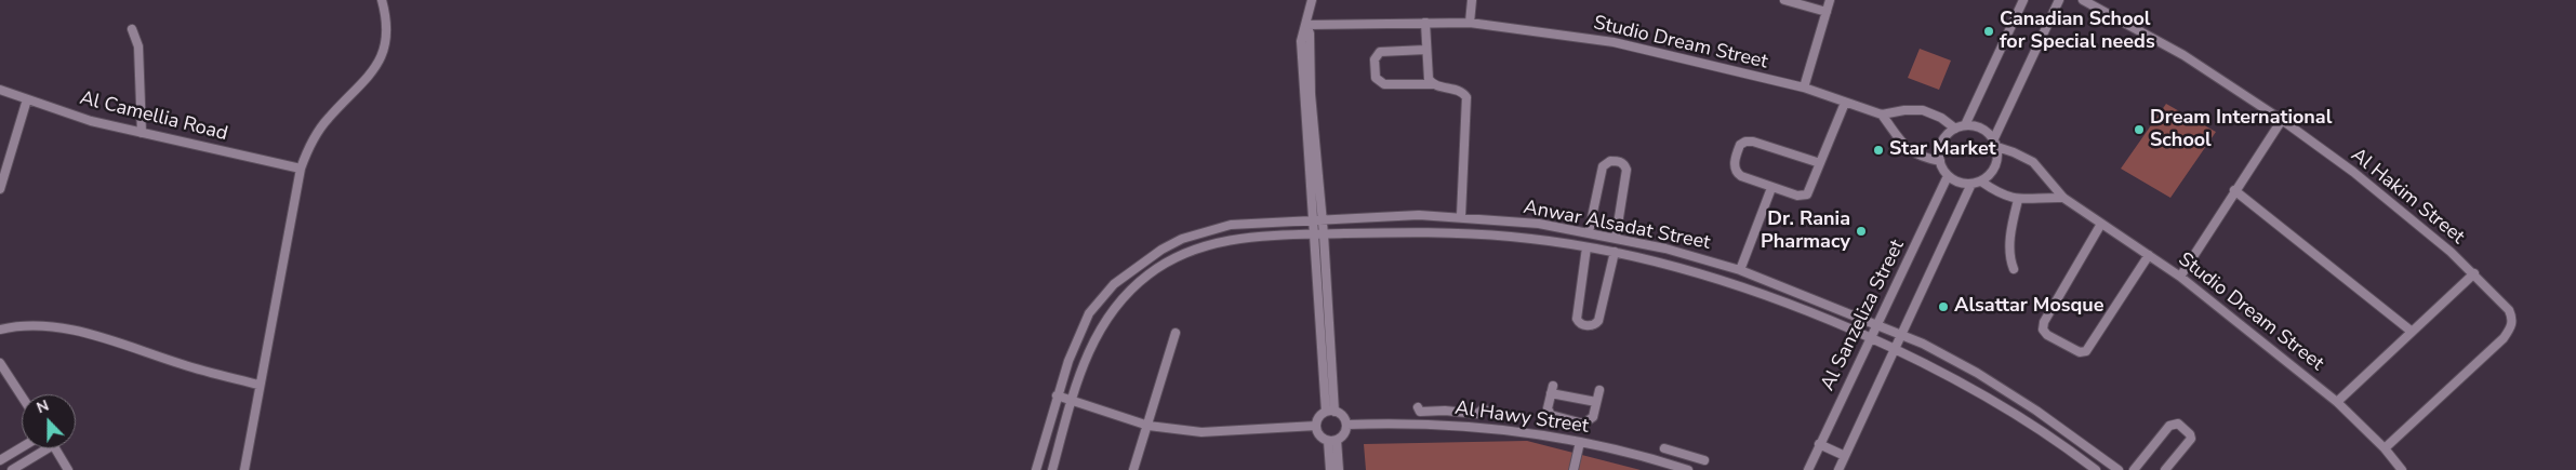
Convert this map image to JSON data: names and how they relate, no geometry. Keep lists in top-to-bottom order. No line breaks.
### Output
{"streets":{"street":["Studio Dream Street","Al Camellia Road","Al Hakim Street","Anwar Alsadat Street","Al Sanzeliza Street","Al Hawy Street"]},"crossings":[["Studio Dream Street","Al Hakim Street"],["Studio Dream Street","Al Sanzeliza Street"],["Anwar Alsadat Street","Al Sanzeliza Street"]],"places":["Canadian School for Special needs","Dream International School","Star Market","Dr. Rania Pharmacy","Alsattar Mosque"],"north":"top"}
